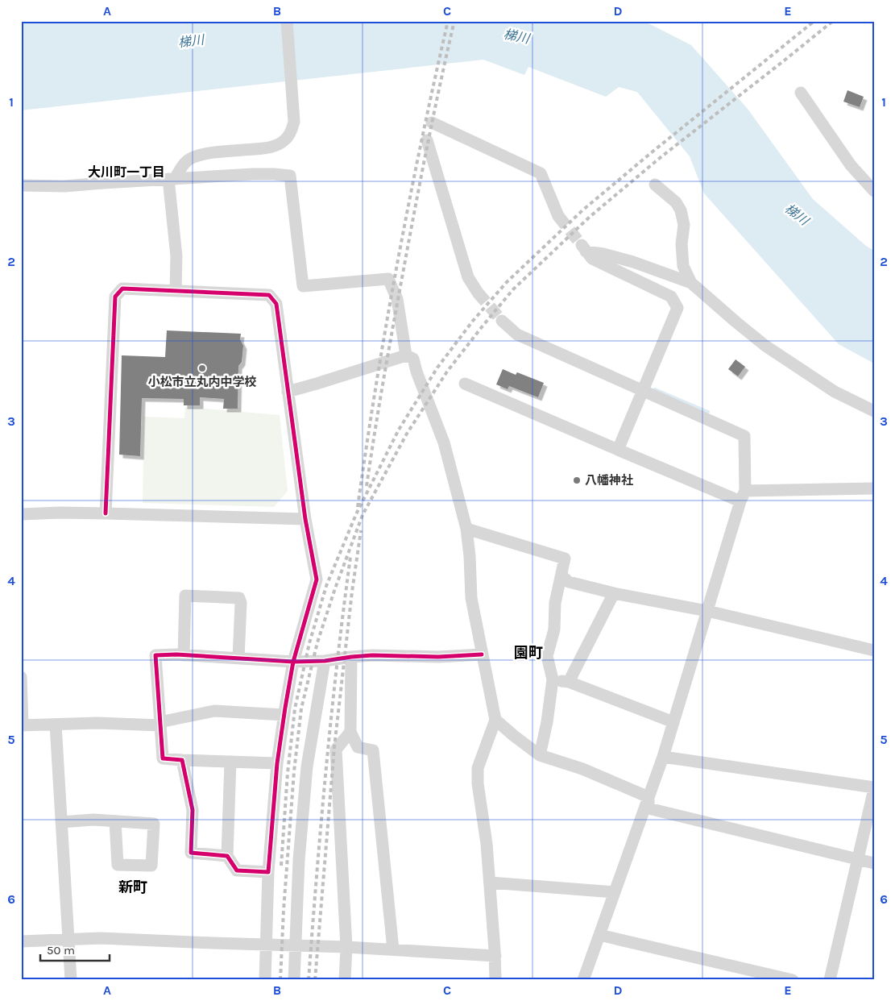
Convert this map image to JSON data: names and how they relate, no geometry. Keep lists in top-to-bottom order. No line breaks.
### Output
{"districts":["大川町一丁目","園町","新町"],"water":["梯川"],"places":["小松市立丸内中学校","八幡神社"],"scale_bar":"50 m","grid":{"columns":["A","B","C","D","E"],"rows":["1","2","3","4","5","6"]}}
